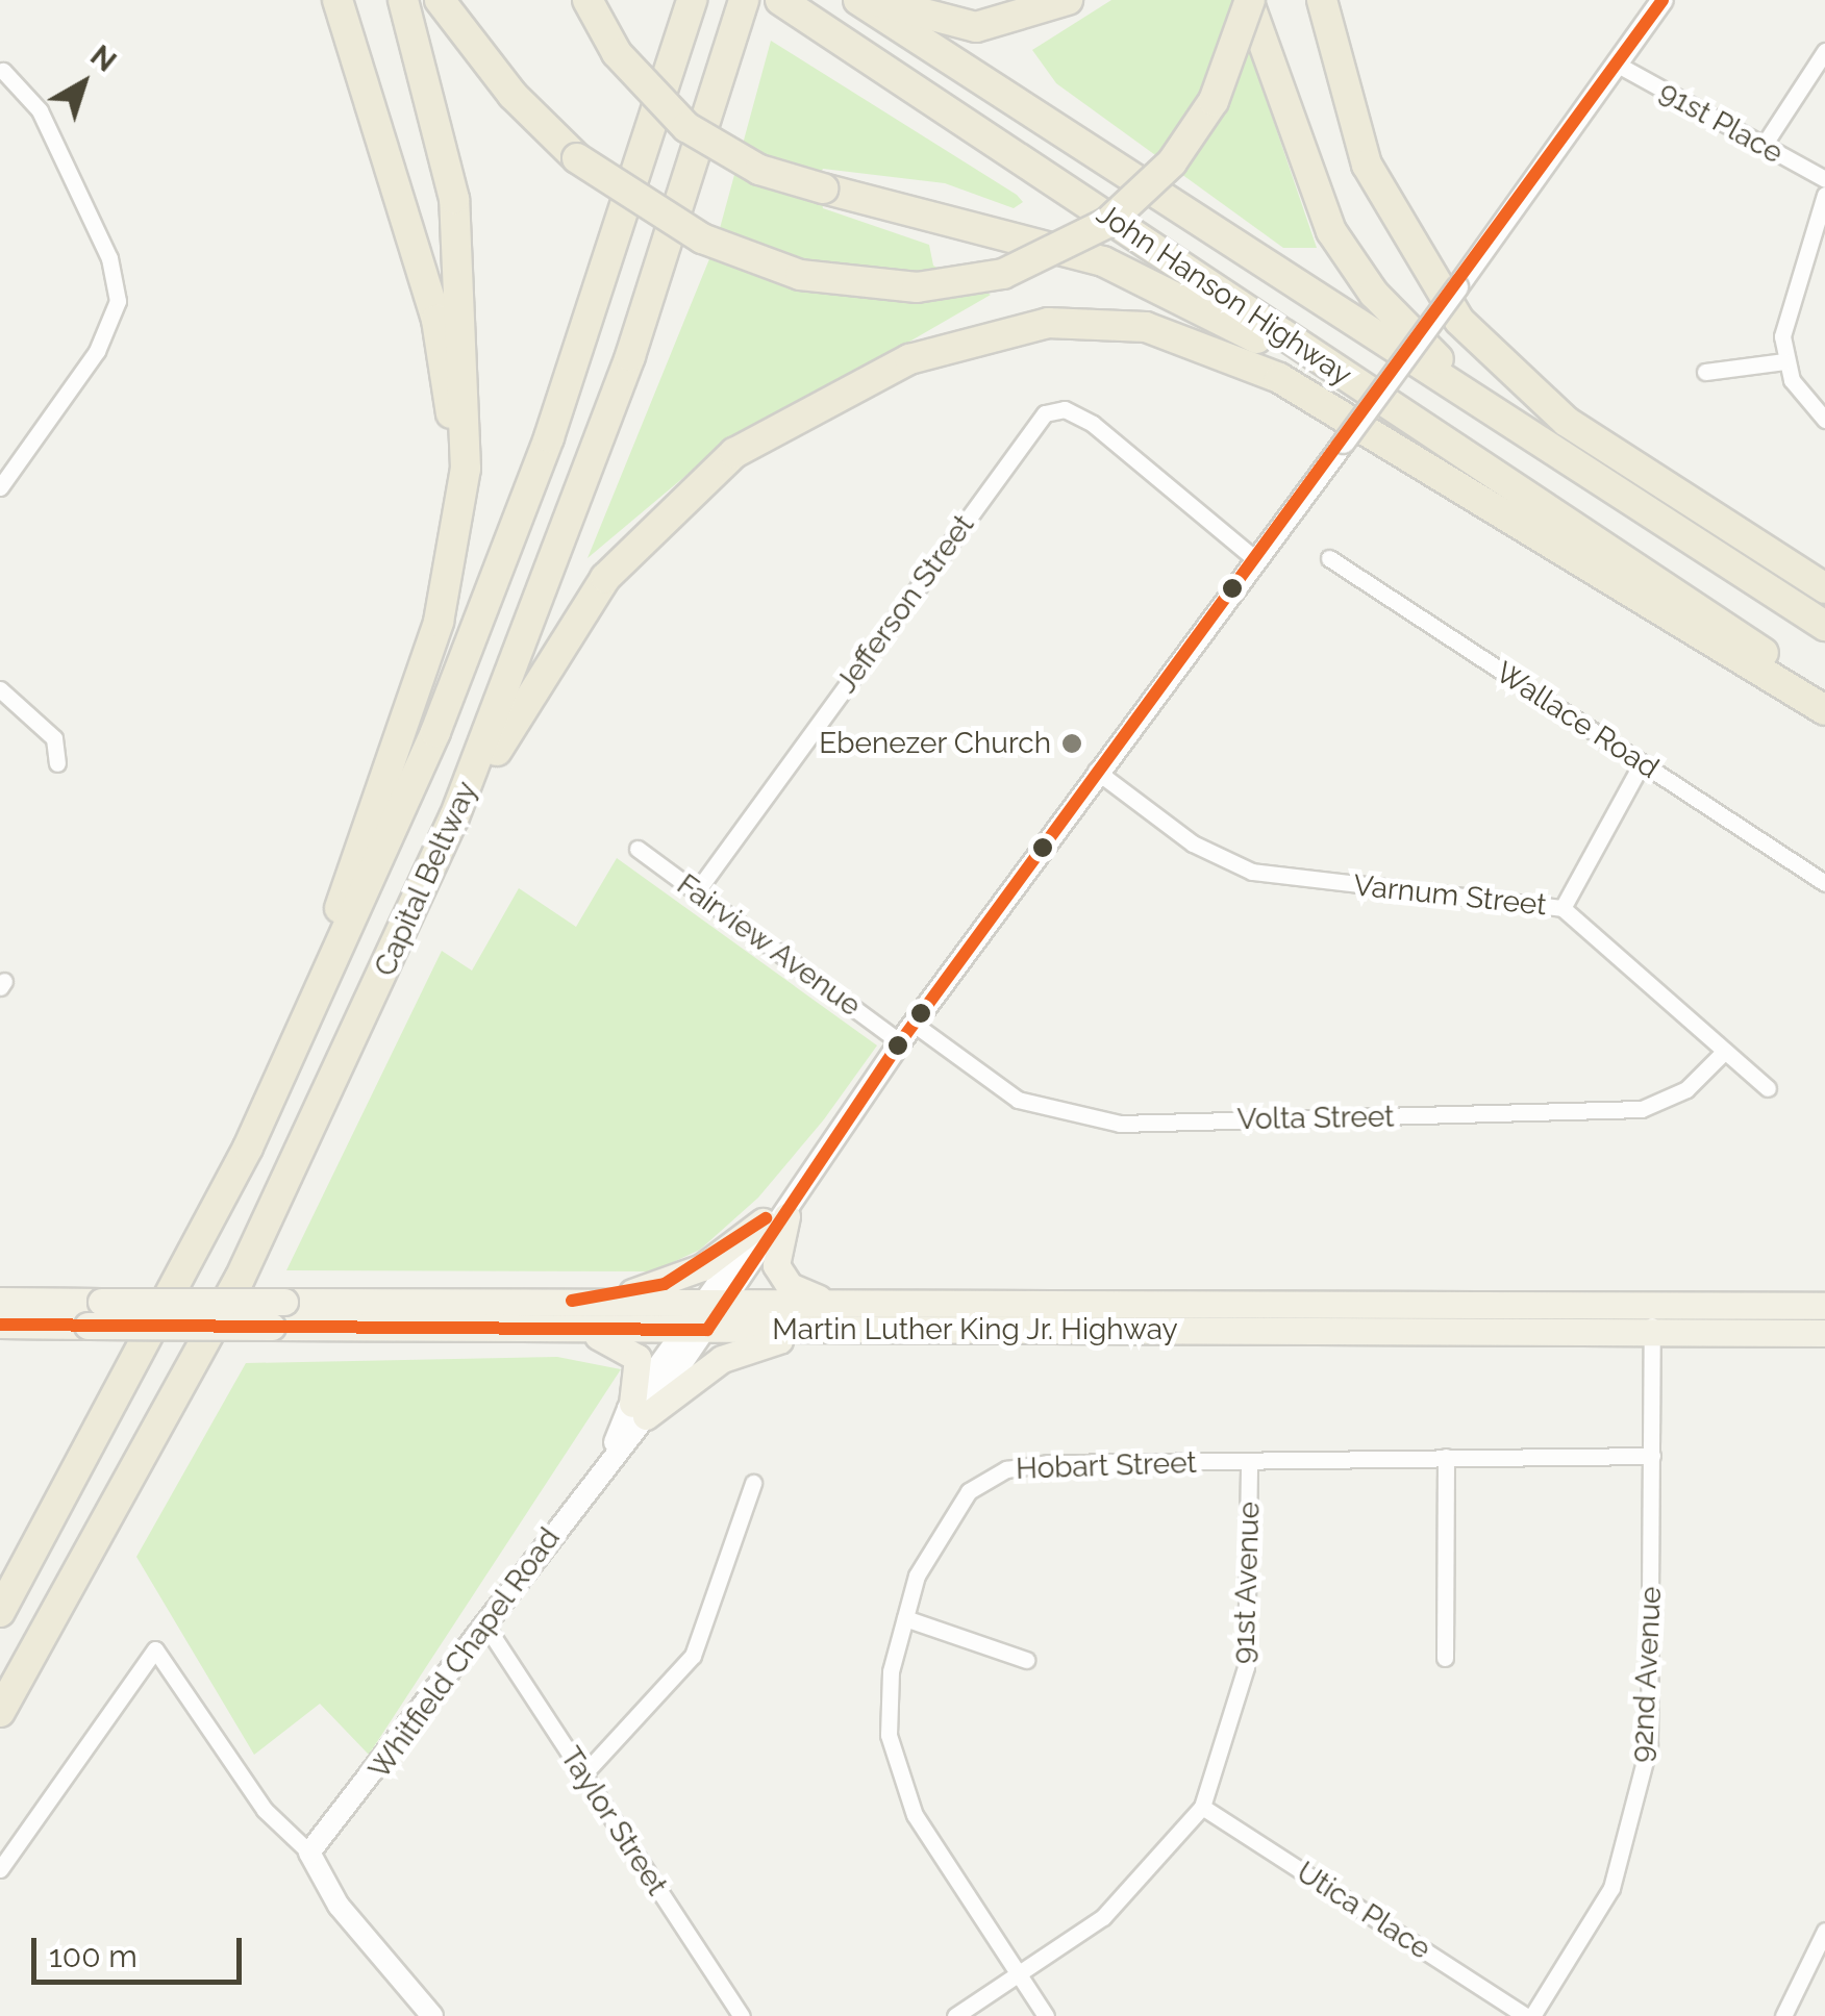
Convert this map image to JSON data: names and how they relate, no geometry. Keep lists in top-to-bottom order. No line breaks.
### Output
{"streets":{"highway":["John Hanson Highway","Capital Beltway"],"main road":["Martin Luther King Jr. Highway"],"street":["91st Place","Jefferson Street","Wallace Road","Varnum Street","Fairview Avenue","Volta Street","Hobart Street","91st Avenue","Whitfield Chapel Road","92nd Avenue","Taylor Street","Utica Place"]},"crossings":[["91st Place","Whitfield Chapel Road"],["Jefferson Street","Fairview Avenue"],["Jefferson Street","Whitfield Chapel Road"],["Varnum Street","Volta Street"],["Varnum Street","Whitfield Chapel Road"],["Fairview Avenue","Volta Street"],["Fairview Avenue","Whitfield Chapel Road"],["Volta Street","Whitfield Chapel Road"],["Martin Luther King Jr. Highway","Whitfield Chapel Road"],["Martin Luther King Jr. Highway","92nd Avenue"],["Hobart Street","91st Avenue"],["Hobart Street","92nd Avenue"],["91st Avenue","Utica Place"],["Whitfield Chapel Road","Taylor Street"],["92nd Avenue","Utica Place"]],"places":["Ebenezer Church"],"scale_bar":"100 m","north":"top right"}
